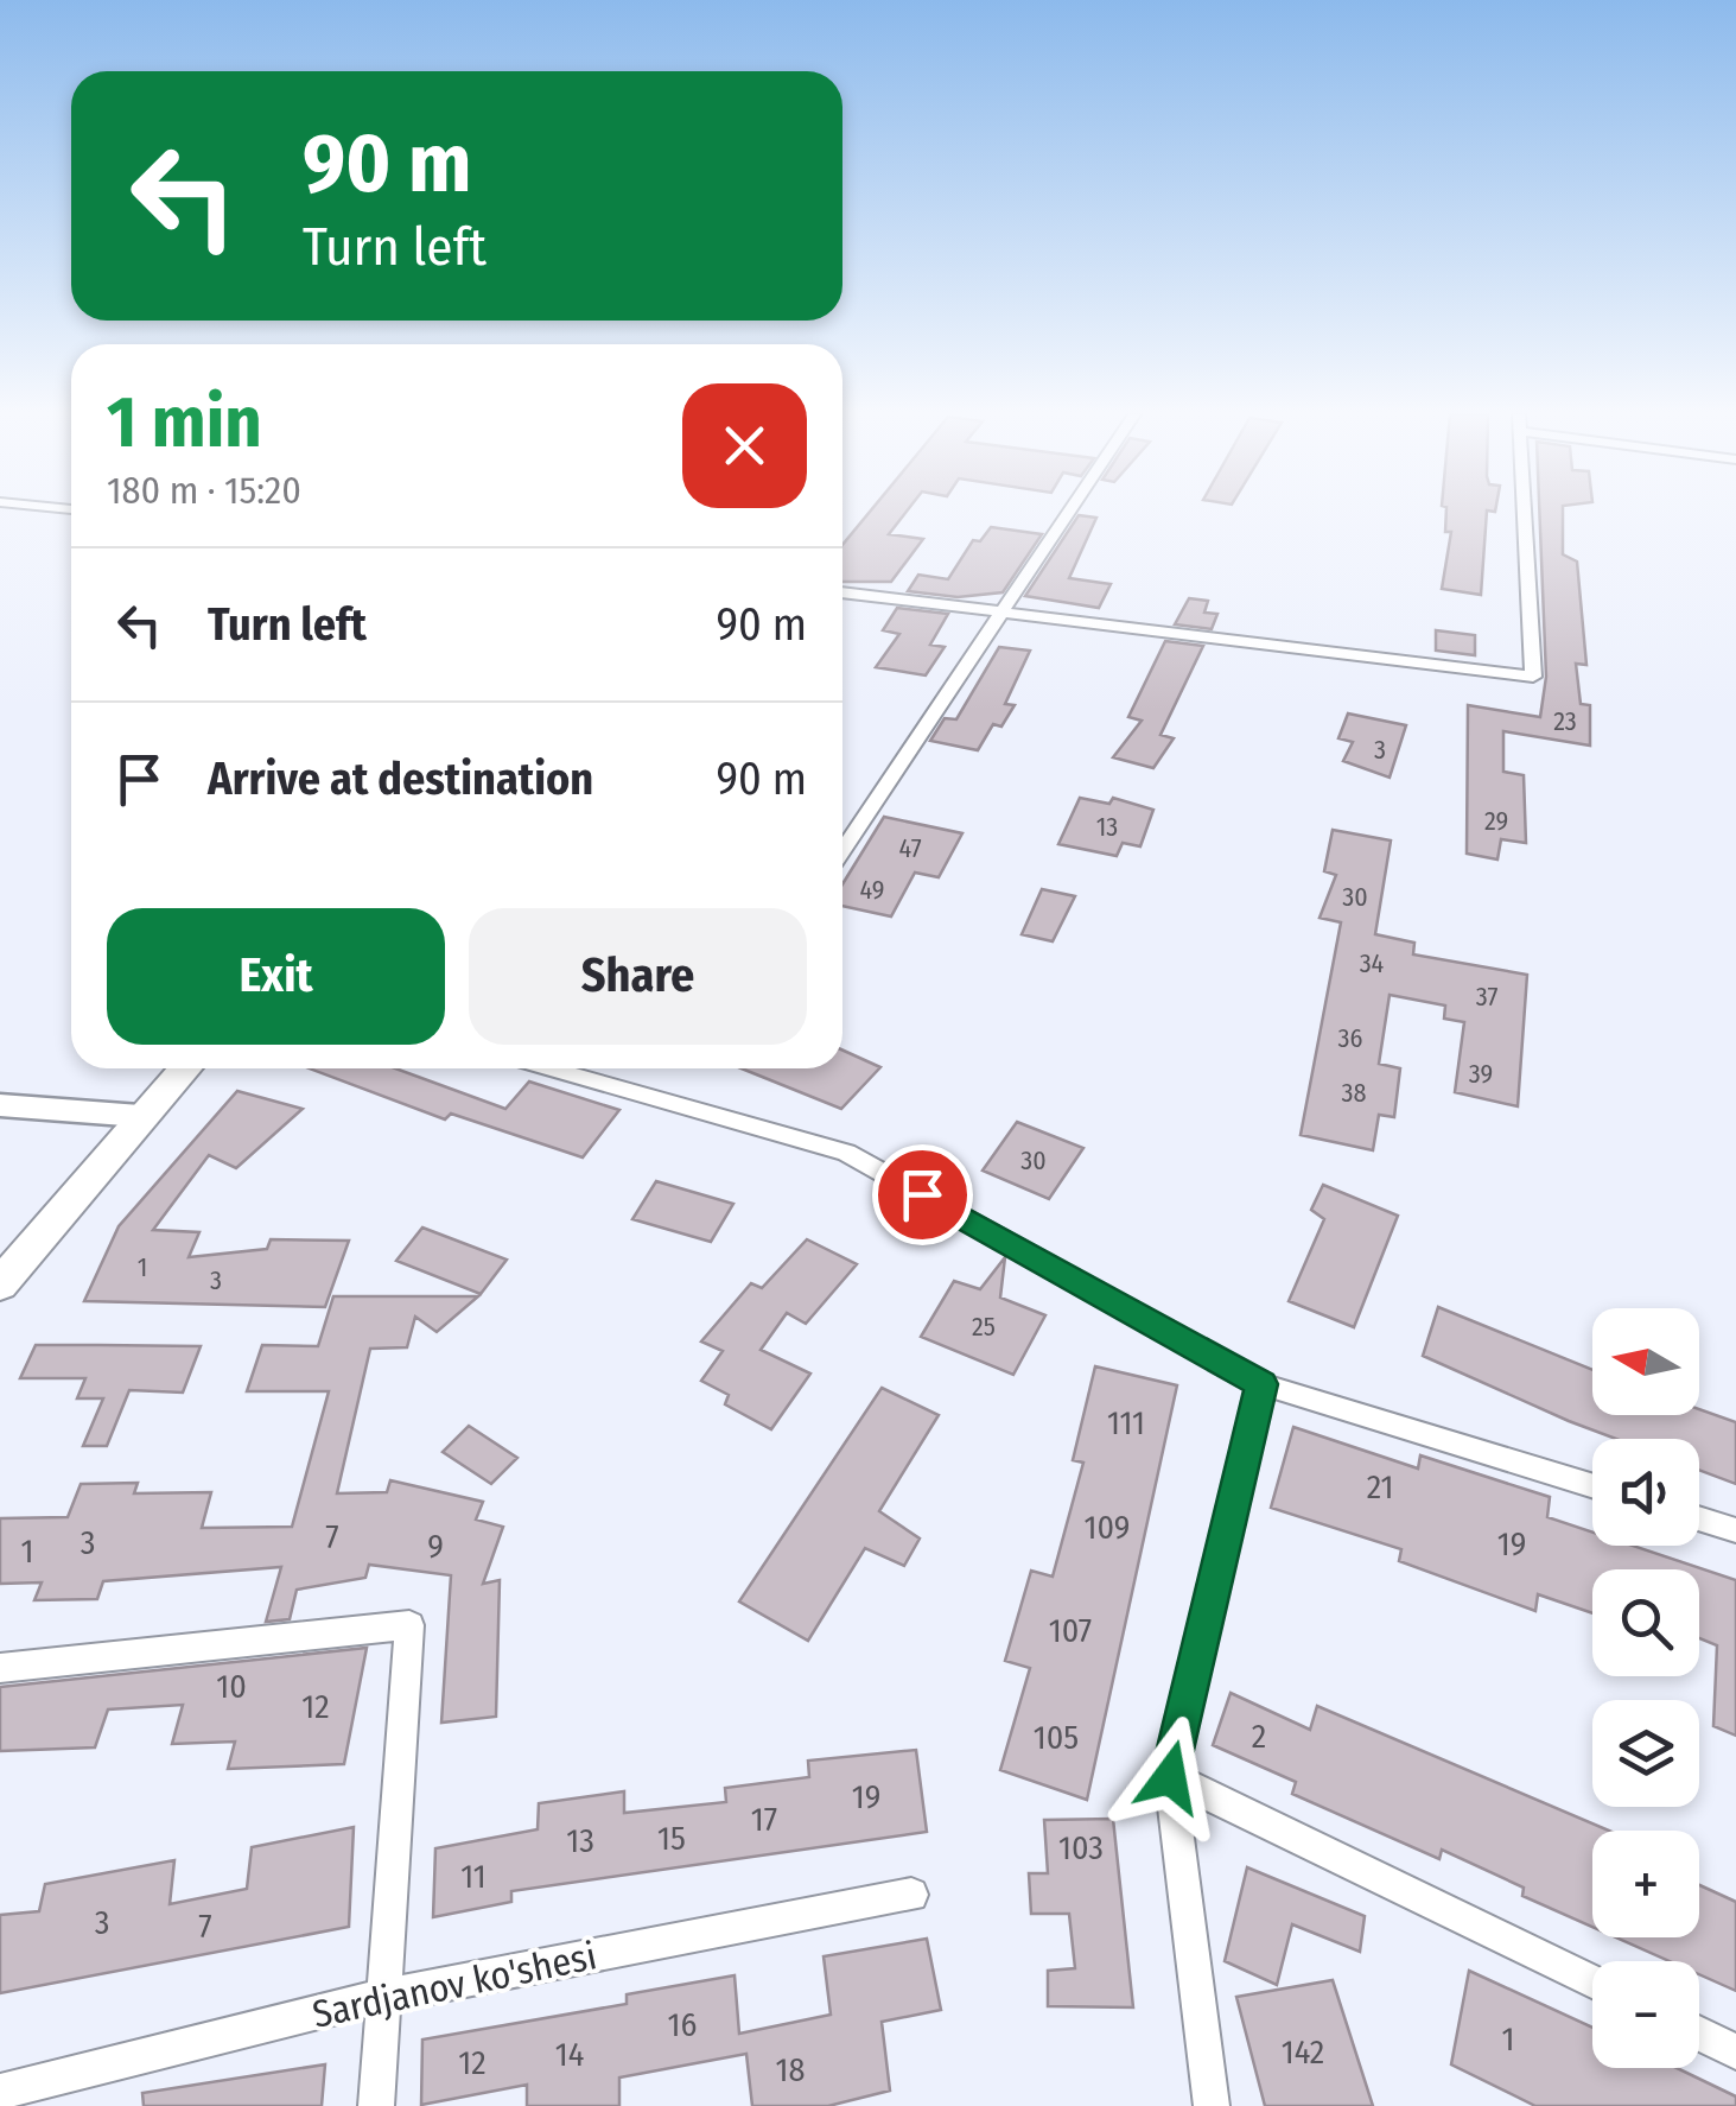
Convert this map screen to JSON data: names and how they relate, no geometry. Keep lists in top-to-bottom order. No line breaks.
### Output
{"streets":{"street":["Sardjanov ko'shesi"]},"house_numbers":["23","3","29","13","47","49","30","34","37","36","39","38","30","1","3","25","111","21","109","7","3","19","9","1","107","10","12","2","105","19","17","15","13","103","11","3","7","16","1","142","14","12","18"],"north":"left","page":{"turn":["90 m","Turn left"],"heading":["1 min","180 m · 15:20"],"list":[{"name":"Turn left","value":"90 m"},{"name":"Arrive at destination","value":"90 m"}],"buttons":["Exit","Share"],"map_buttons":["+","−"]}}
